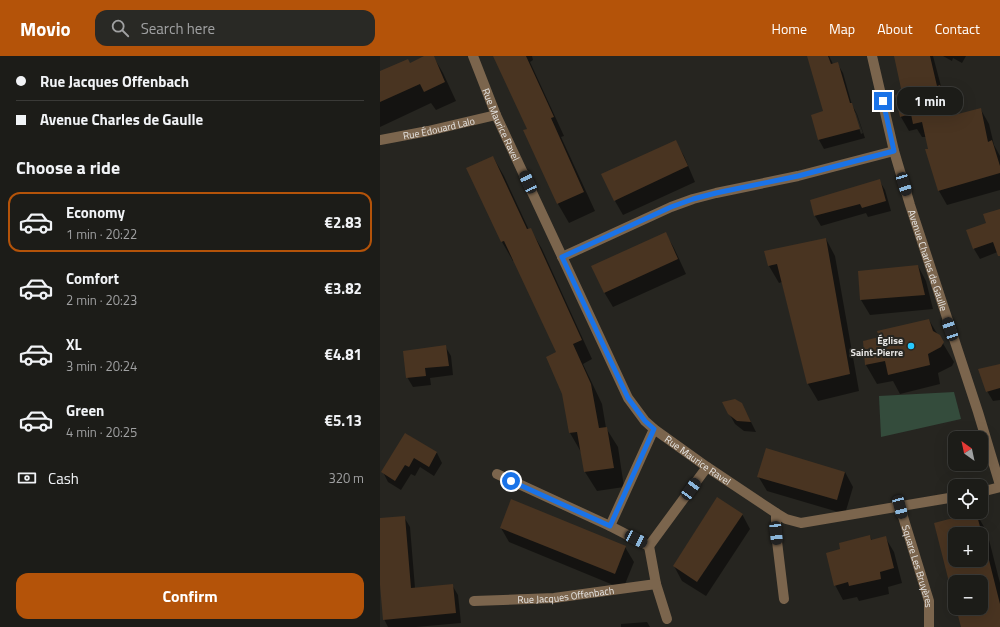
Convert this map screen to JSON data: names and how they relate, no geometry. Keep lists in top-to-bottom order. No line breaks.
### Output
{"streets":{"street":["Rue Maurice Ravel","Rue Édouard Lalo","Avenue Charles de Gaulle","Square Les Bruyères","Rue Jacques Offenbach"]},"crossings":[["Rue Maurice Ravel","Rue Édouard Lalo"],["Rue Maurice Ravel","Square Les Bruyères"]],"places":["Église Saint-Pierre"],"north":"top left","page":{"header":"Movio","search":"Search here","nav":["Home","Map","About","Contact"],"banner":["Rue Jacques Offenbach","Avenue Charles de Gaulle"],"bubble":"1 min","heading":"Choose a ride","list":[{"name":"Economy","note":"1 min · 20:22","value":"€2.83"},{"name":"Comfort","note":"2 min · 20:23","value":"€3.82"},{"name":"XL","note":"3 min · 20:24","value":"€4.81"},{"name":"Green","note":"4 min · 20:25","value":"€5.13"}],"map_buttons":["+","−"],"pay":["Cash","320 m"],"buttons":"Confirm"}}
